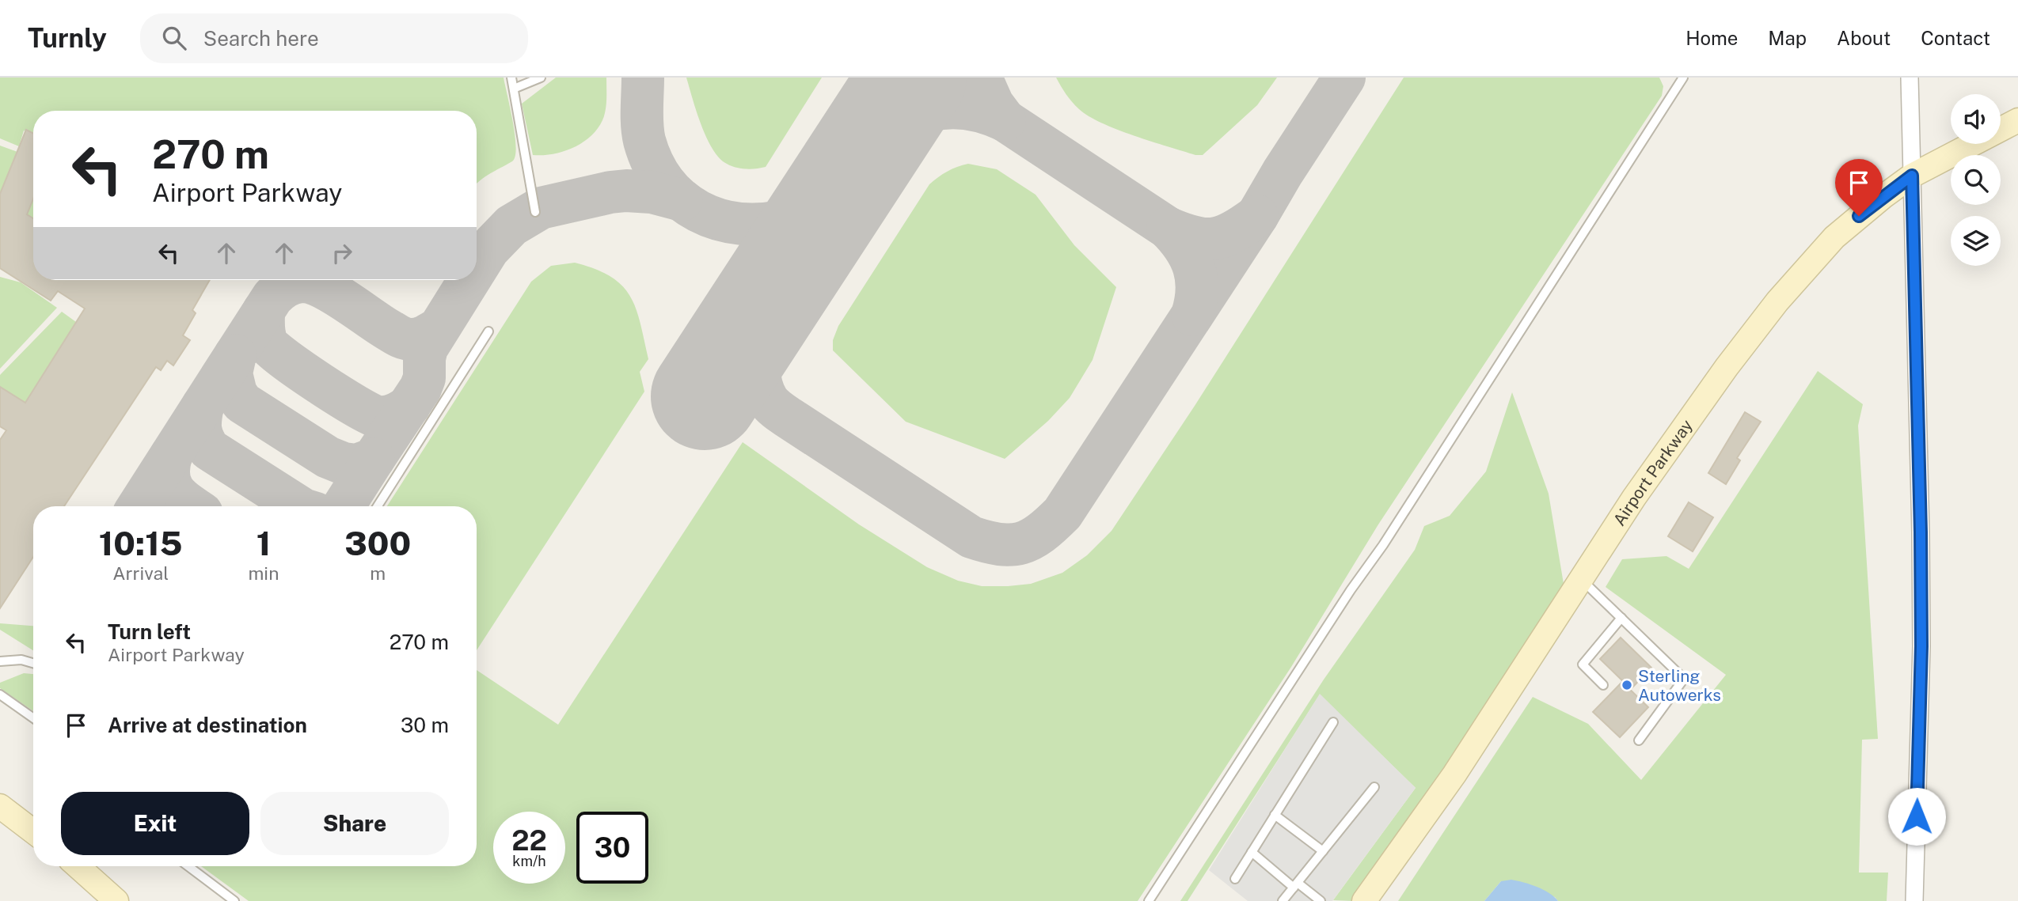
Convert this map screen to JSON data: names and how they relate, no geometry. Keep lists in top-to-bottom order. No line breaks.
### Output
{"streets":{"main road":["Airport Parkway"]},"places":["Sterling Autowerks"],"page":{"header":"Turnly","search":"Search here","nav":["Home","Map","About","Contact"],"turn":["270 m","Airport Parkway"],"eta":["10:15","Arrival","1","min","300","m"],"list":[{"name":"Turn left","note":"Airport Parkway","value":"270 m"},{"name":"Arrive at destination","value":"30 m"}],"buttons":["Exit","Share"],"speed":"22 km/h","limit":"30"}}
